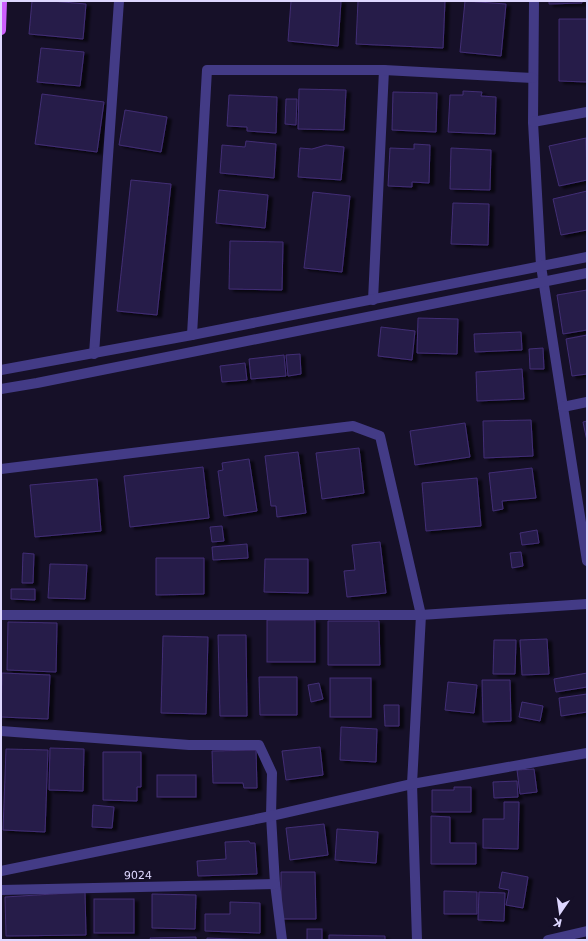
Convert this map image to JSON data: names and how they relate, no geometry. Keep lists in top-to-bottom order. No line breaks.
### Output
{"streets":{"street":["9024"]},"north":"bottom"}
